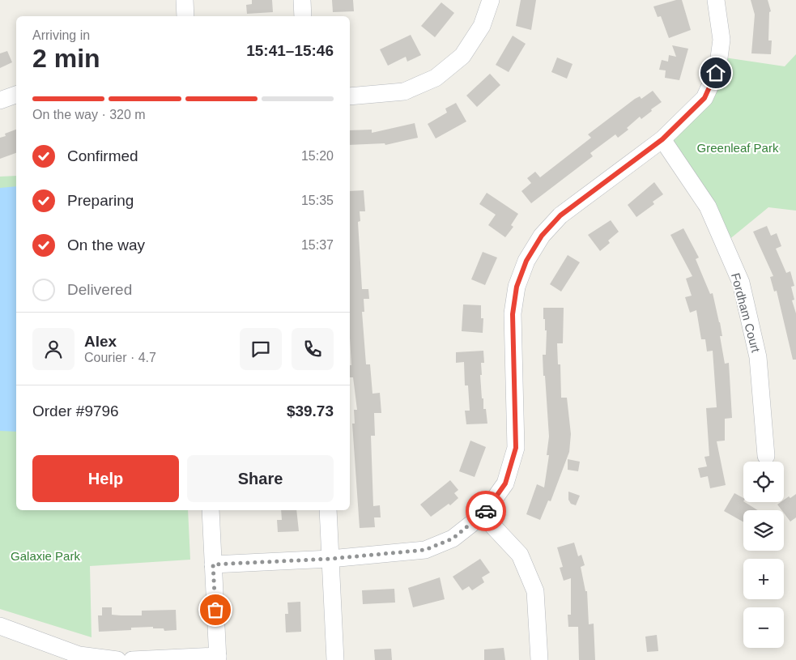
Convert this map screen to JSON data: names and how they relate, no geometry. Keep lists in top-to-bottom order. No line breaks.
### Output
{"streets":{"street":["Fordham Court"]},"parks":["Greenleaf Park","Galaxie Park"],"page":{"heading":["2 min","Arriving in","15:41–15:46"],"panel":["Alex","Courier · 4.7","Order #9796","$39.73"],"bar":"On the way · 320 m","list":[["Confirmed","15:20"],["Preparing","15:35"],["On the way","15:37"],"Delivered"],"buttons":["Help","Share"],"map_buttons":["+","−"]}}
